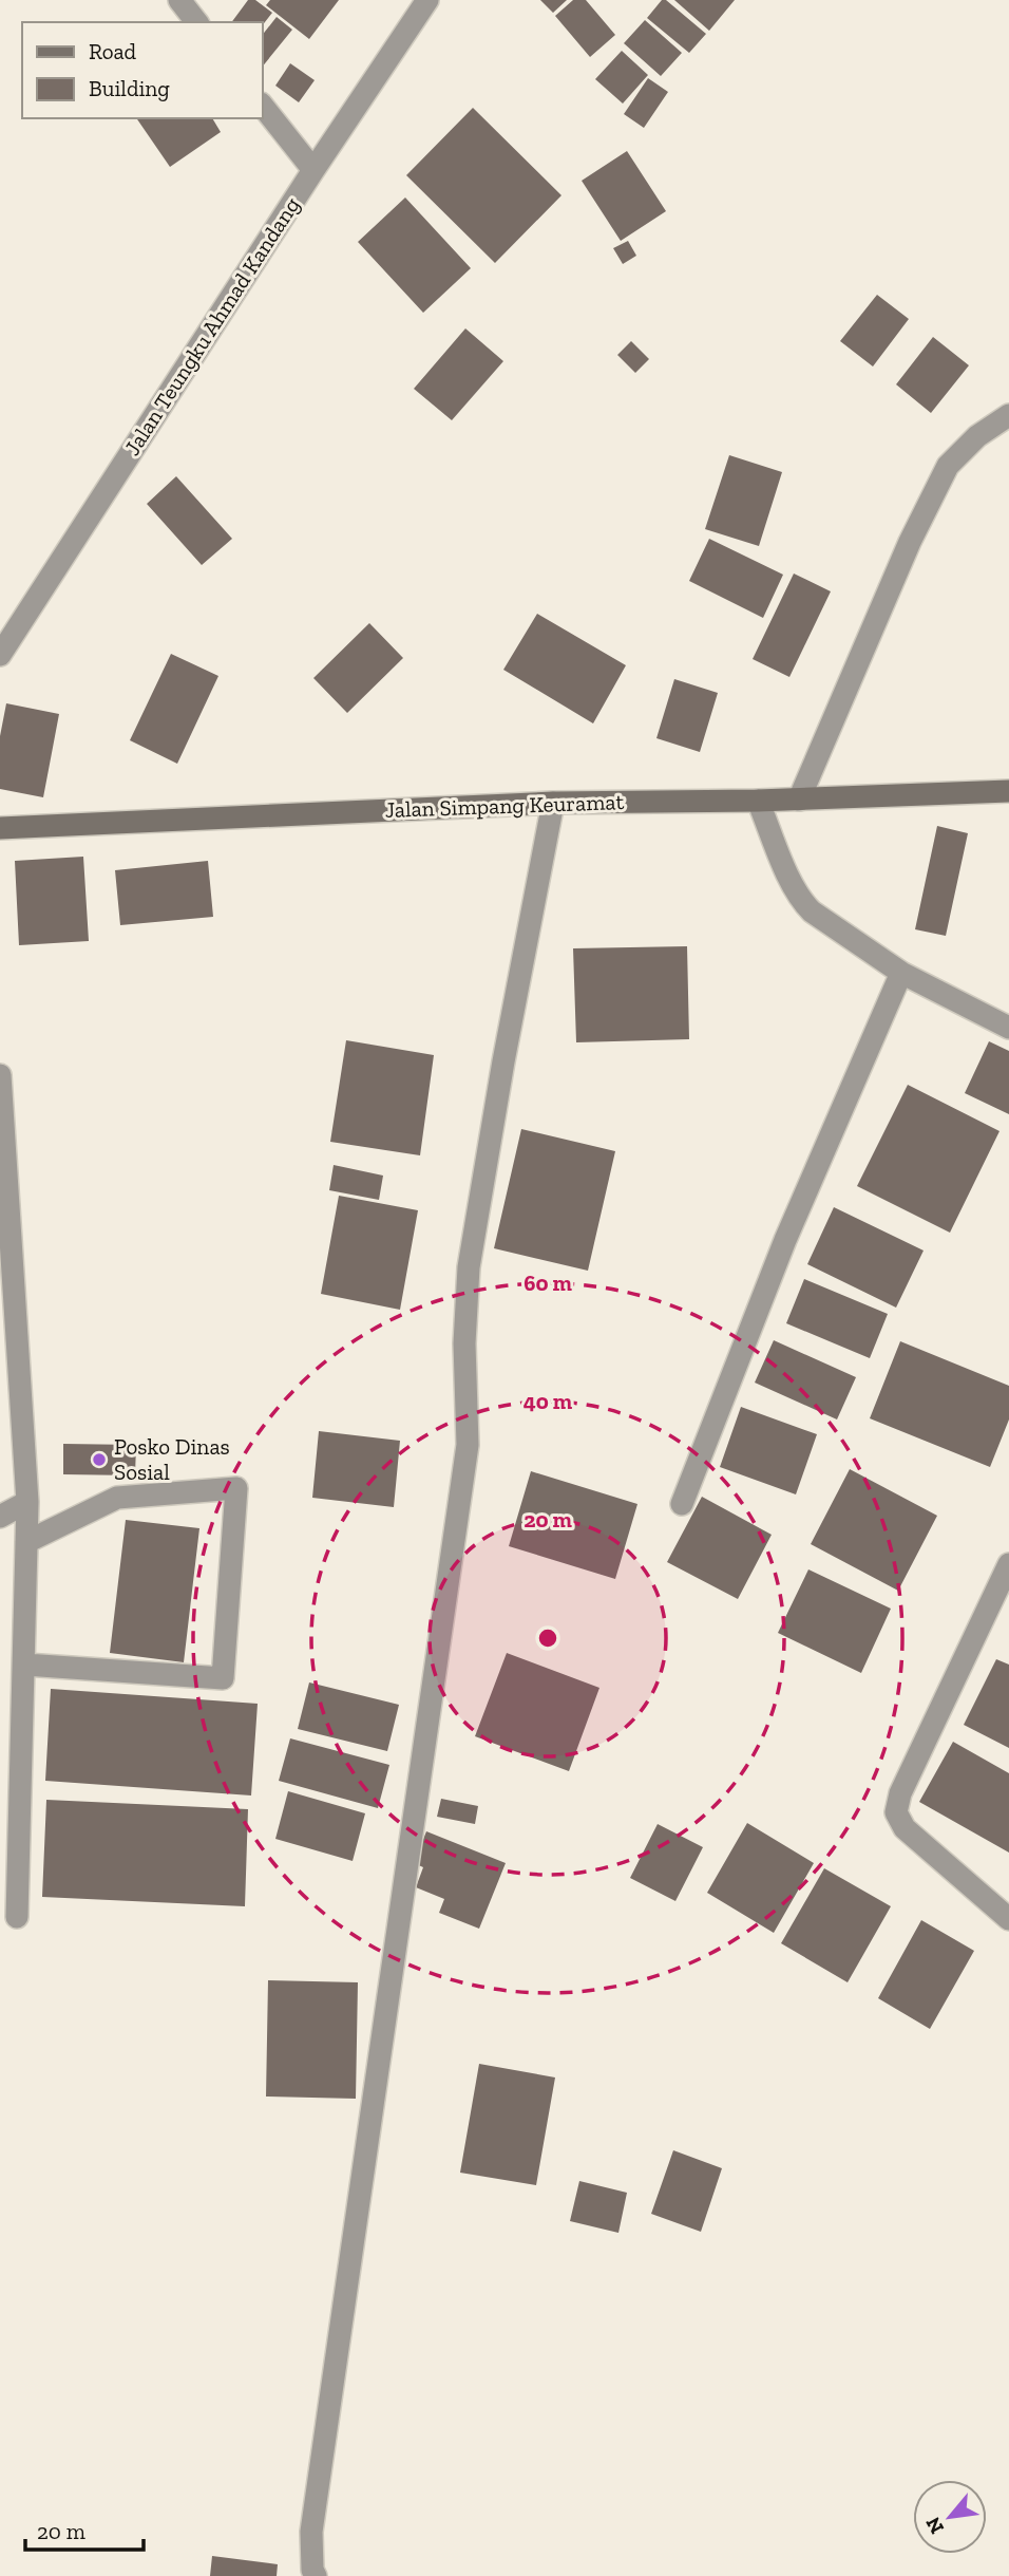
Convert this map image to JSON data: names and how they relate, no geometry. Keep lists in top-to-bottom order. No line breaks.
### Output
{"streets":{"main road":["Jalan Simpang Keuramat"],"street":["Jalan Teungku Ahmad Kandang"]},"places":["Posko Dinas Sosial"],"legend":["Road","Building"],"scale_bar":"20 m","north":"bottom left","rings":["60 m","40 m","20 m"]}
